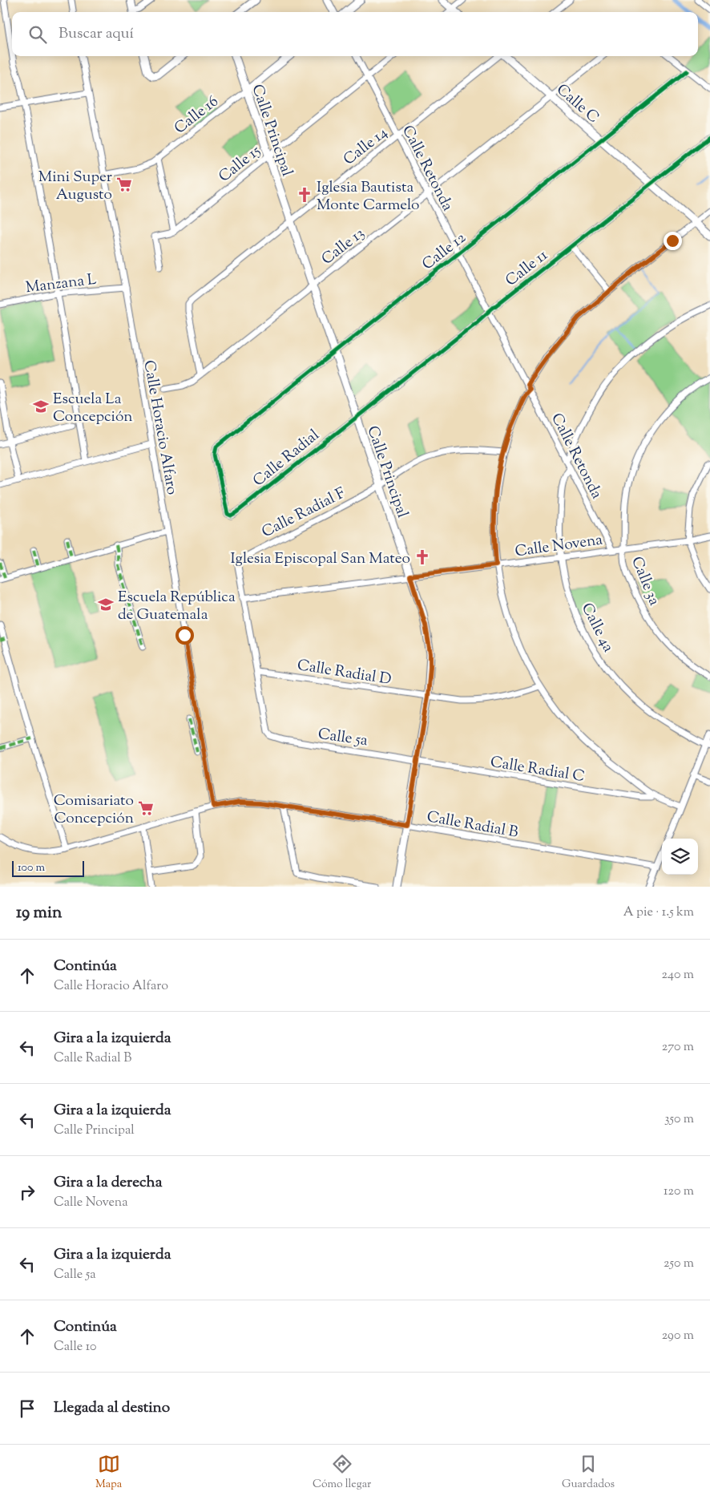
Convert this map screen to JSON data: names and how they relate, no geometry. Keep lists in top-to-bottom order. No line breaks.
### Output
{"streets":{"street":["Calle C","Calle 16","Calle Principal","Calle 14","Calle 15","Calle Retonda","Calle 13","Calle 12","Calle 11","Manzana L","Calle Horacio Alfaro","Calle Radial","Calle Radial F","Calle Novena","Calle 3a","Calle 4a","Calle Radial D","Calle 5a","Calle Radial C","Calle Radial B"]},"crossings":[["Calle C","Calle 13"],["Calle C","Calle 12"],["Calle C","Calle 11"],["Calle 16","Calle Principal"],["Calle 16","Calle Horacio Alfaro"],["Calle Principal","Calle 14"],["Calle Principal","Calle 15"],["Calle Principal","Calle 13"],["Calle Principal","Calle 12"],["Calle Principal","Calle 11"],["Calle Principal","Calle Radial"],["Calle Principal","Calle Radial F"],["Calle Principal","Calle Novena"],["Calle Principal","Calle Radial D"],["Calle Principal","Calle 5a"],["Calle Principal","Calle Radial C"],["Calle Principal","Calle Radial B"],["Calle 14","Calle Retonda"],["Calle 14","Calle 13"],["Calle 15","Calle Retonda"],["Calle Retonda","Calle 13"],["Calle Retonda","Calle 12"],["Calle Retonda","Calle 11"],["Calle Retonda","Calle Novena"],["Calle Retonda","Calle 4a"],["Calle 12","Calle Radial"],["Calle 11","Calle Radial"],["Manzana L","Calle Horacio Alfaro"],["Calle Horacio Alfaro","Calle Radial B"],["Calle Radial F","Calle Novena"],["Calle Novena","Calle 3a"],["Calle Novena","Calle 4a"],["Calle Radial D","Calle 5a"],["Calle 5a","Calle Radial C"]],"places":{"supermarket":["Mini Super Augusto","Comisariato Concepción"],"church":["Iglesia Bautista Monte Carmelo","Iglesia Episcopal San Mateo"],"school or university":["Escuela La Concepción","Escuela República de Guatemala"]},"scale_bar":"100 m","page":{"search":"Buscar aquí","scale":"100 m","heading":["19 min","A pie · 1.5 km"],"list":[["Continúa","Calle Horacio Alfaro","240 m"],["Gira a la izquierda","Calle Radial B","270 m"],["Gira a la izquierda","Calle Principal","350 m"],["Gira a la derecha","Calle Novena","120 m"],["Gira a la izquierda","Calle 5a","250 m"],["Continúa","Calle 10","290 m"],"Llegada al destino"],"nav":["Mapa","Cómo llegar","Guardados"]}}
